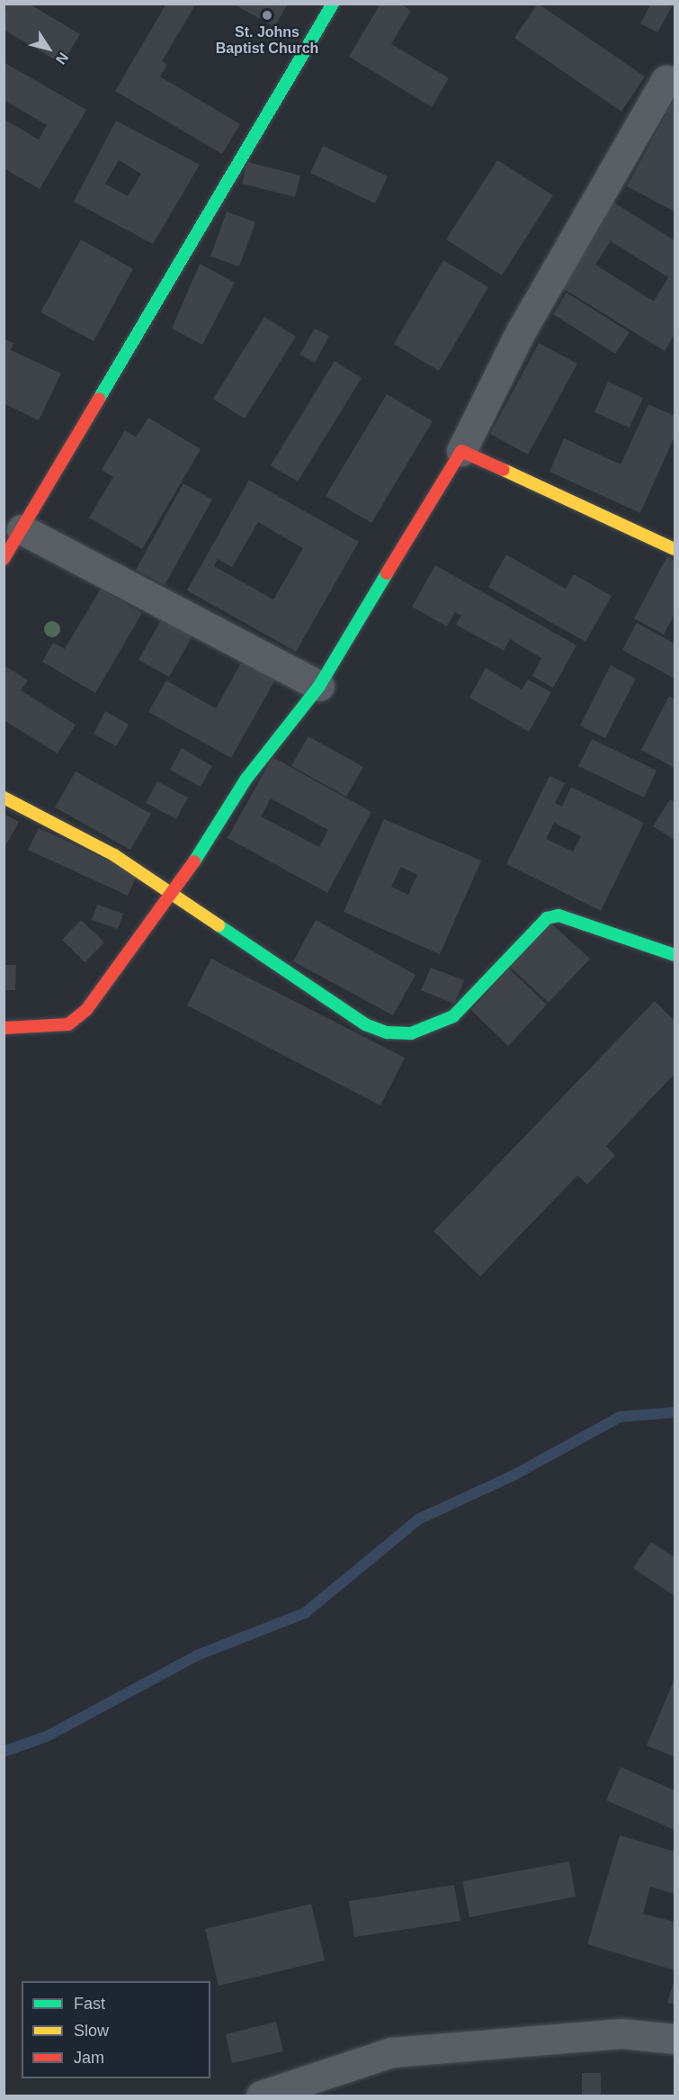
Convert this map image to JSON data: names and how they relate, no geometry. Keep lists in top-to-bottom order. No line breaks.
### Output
{"places":["St. Johns Baptist Church"],"legend":["Fast","Slow","Jam"],"north":"bottom right"}
